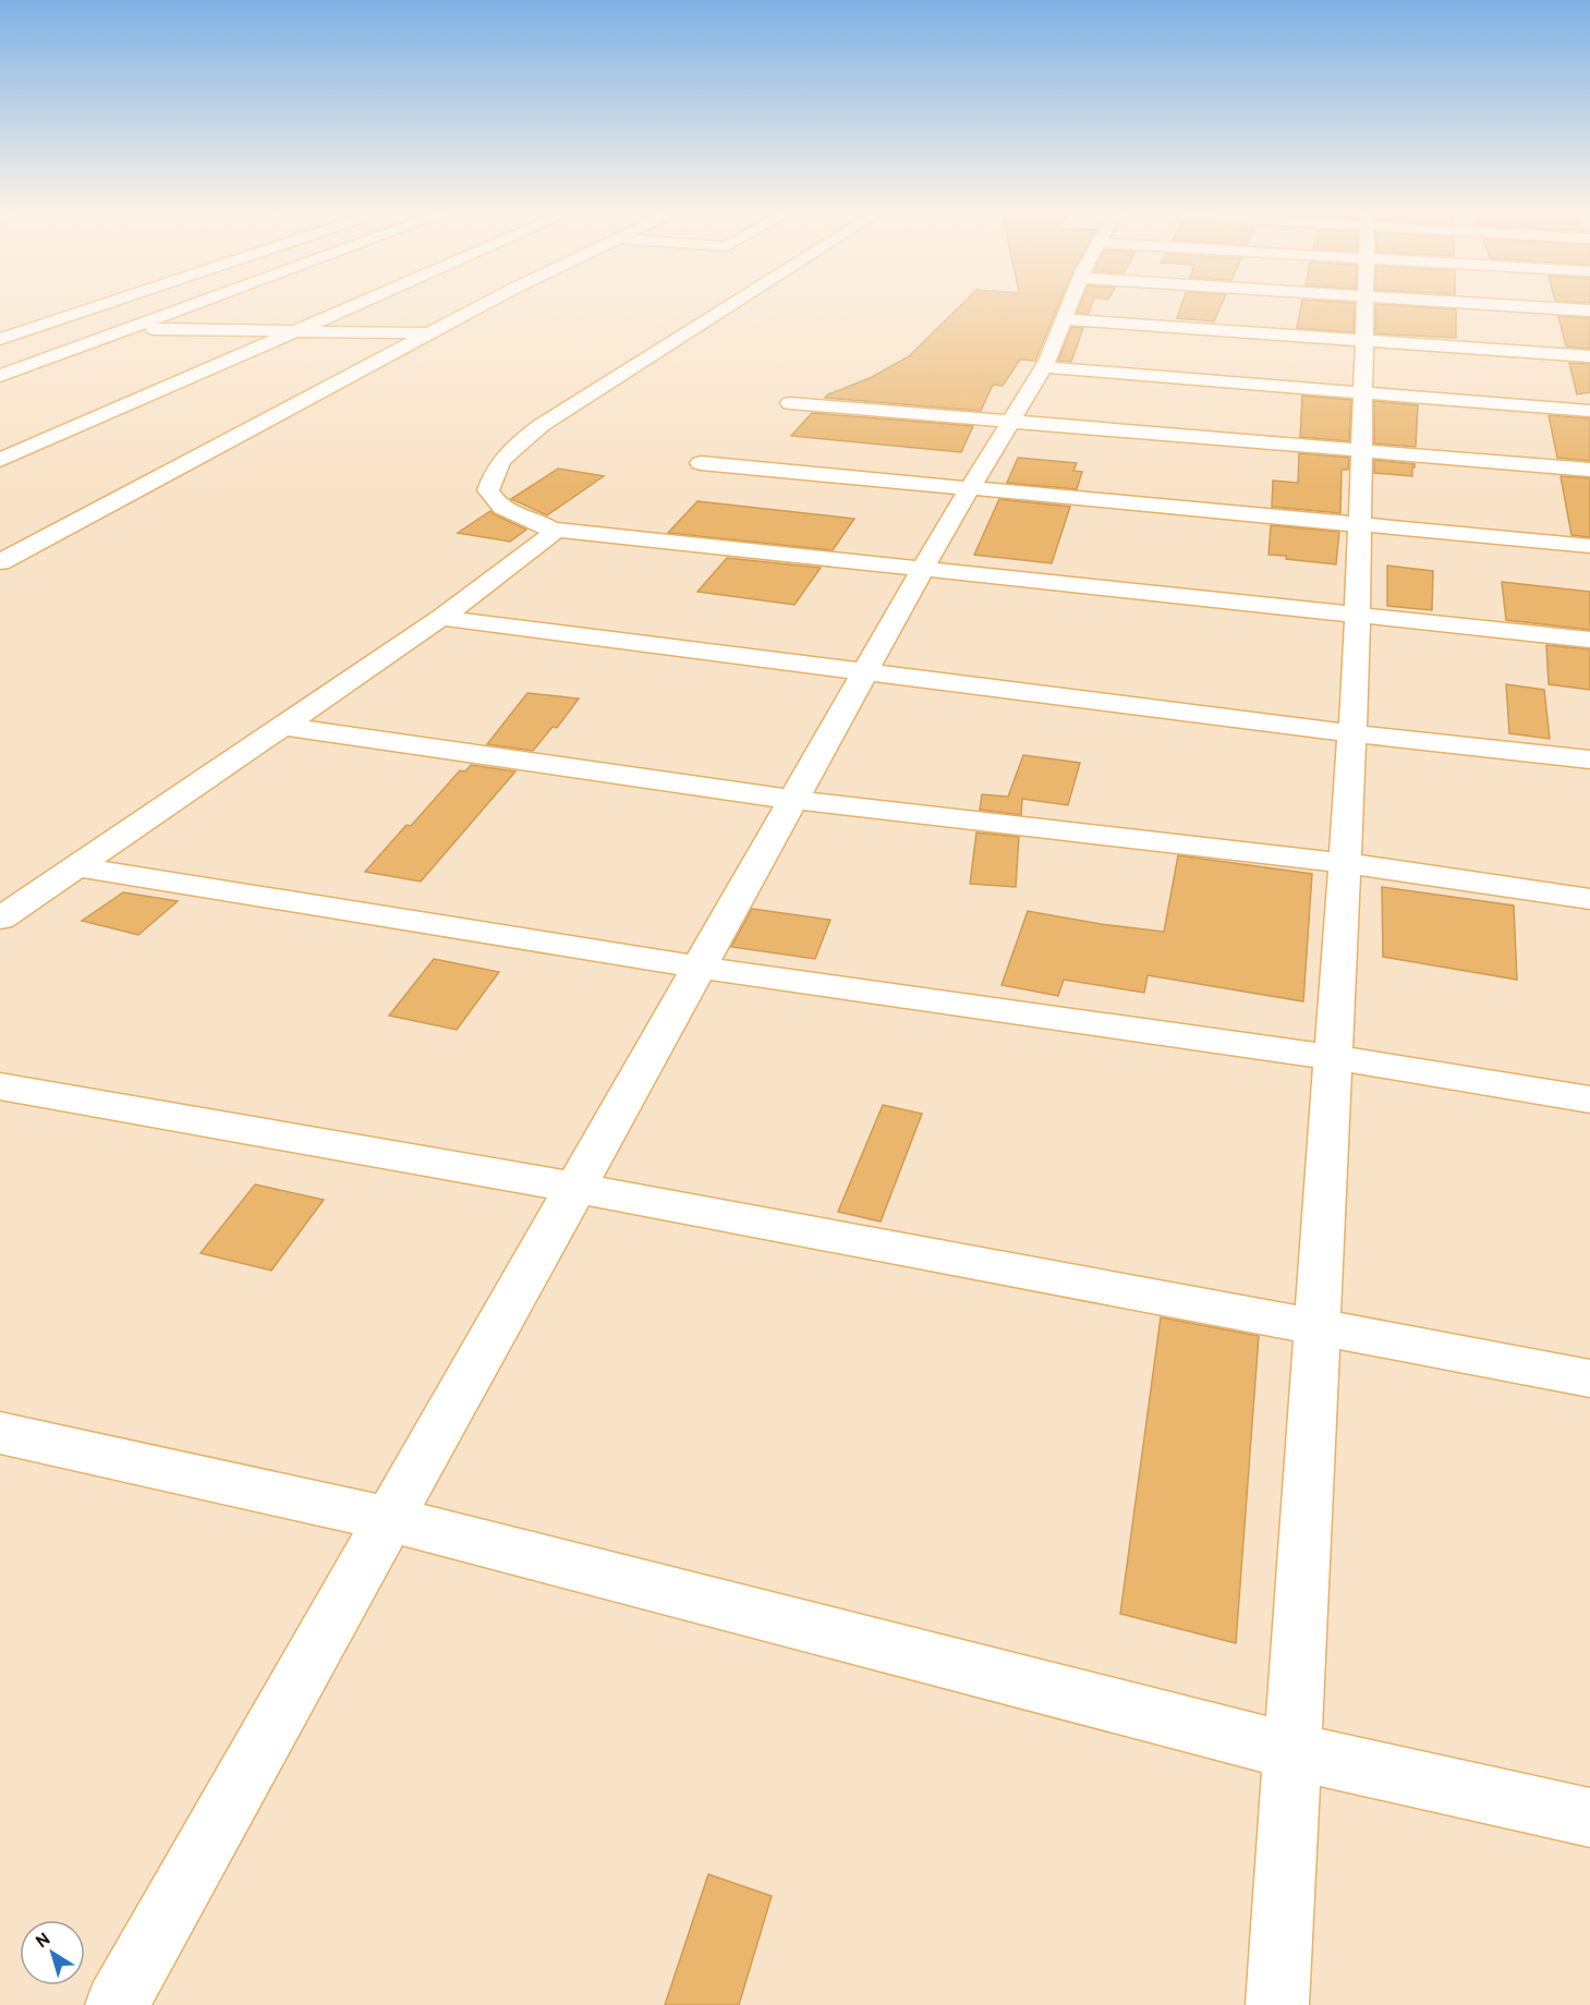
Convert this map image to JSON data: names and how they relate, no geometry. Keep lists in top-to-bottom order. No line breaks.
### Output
{"north":"top left"}
